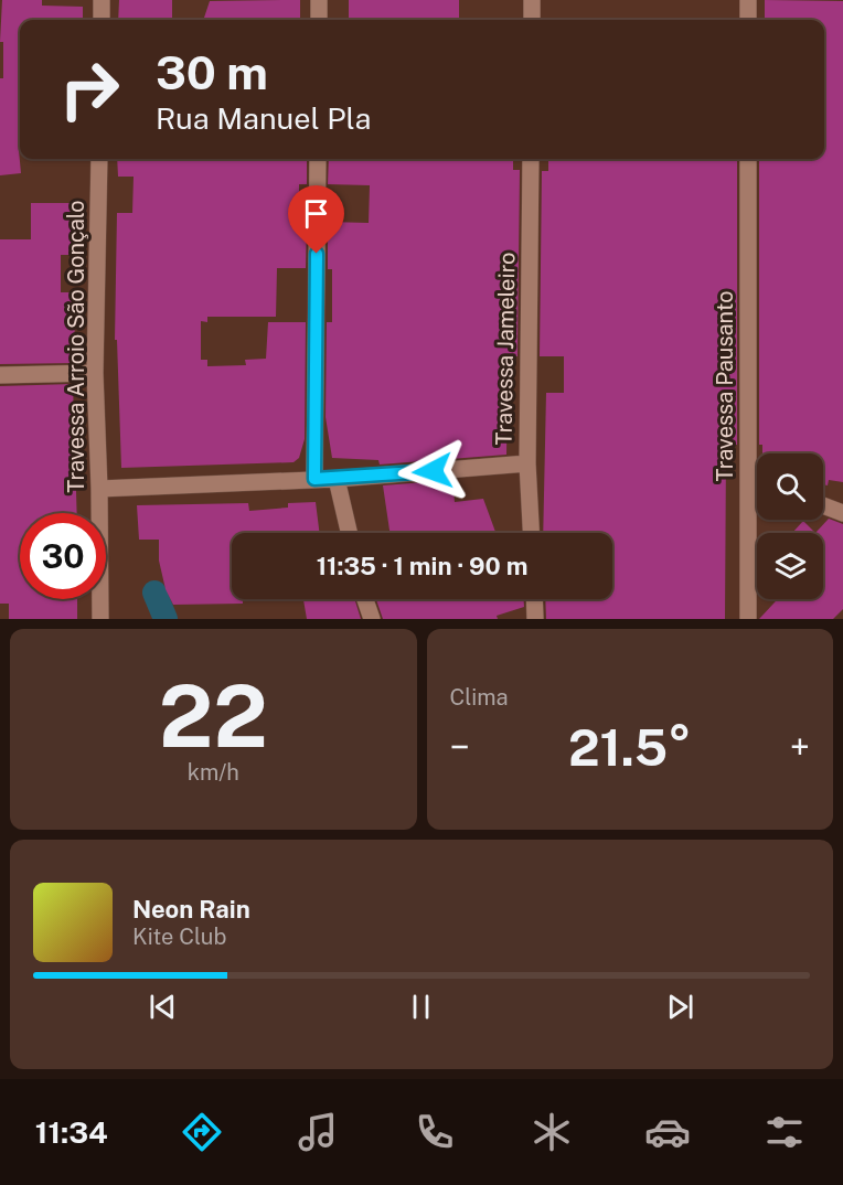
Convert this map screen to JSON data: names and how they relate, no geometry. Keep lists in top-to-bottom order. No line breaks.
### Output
{"streets":{"street":["Travessa Arroio São Gonçalo","Travessa Jameleiro","Travessa Pausanto"]},"page":{"turn":["30 m","Rua Manuel Pla"],"limit":"30","trip":"11:35 · 1 min · 90 m","tile":[["22","km/h"],"Clima"],"heat":["−","21.5°","+"],"song":["Neon Rain","Kite Club"],"tabs":"11:34"}}
